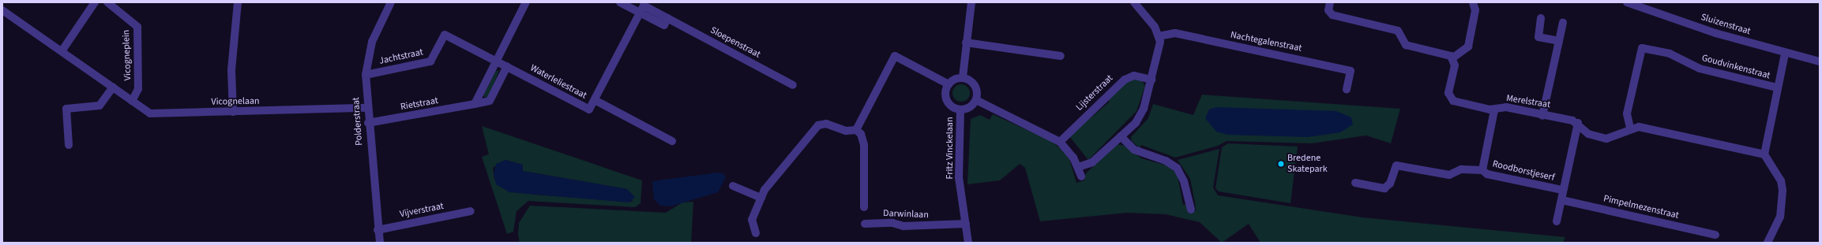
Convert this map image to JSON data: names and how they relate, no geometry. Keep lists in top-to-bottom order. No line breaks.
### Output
{"streets":{"street":["Sluizenstraat","Nachtegalenstraat","Sloepenstraat","Vicogneplein","Jachtstraat","Goudvinkenstraat","Waterleliestraat","Lijsterstraat","Vicognelaan","Merelstraat","Rietstraat","Polderstraat","Fritz Vinckelaan","Roodborstjeserf","Pimpelmezenstraat","Vijverstraat","Darwinlaan"]},"crossings":[["Sloepenstraat","Waterleliestraat"],["Vicogneplein","Vicognelaan"],["Jachtstraat","Polderstraat"],["Waterleliestraat","Rietstraat"],["Vicognelaan","Polderstraat"],["Merelstraat","Roodborstjeserf"],["Rietstraat","Polderstraat"],["Polderstraat","Vijverstraat"],["Fritz Vinckelaan","Darwinlaan"],["Roodborstjeserf","Pimpelmezenstraat"]],"places":["Bredene Skatepark"]}
